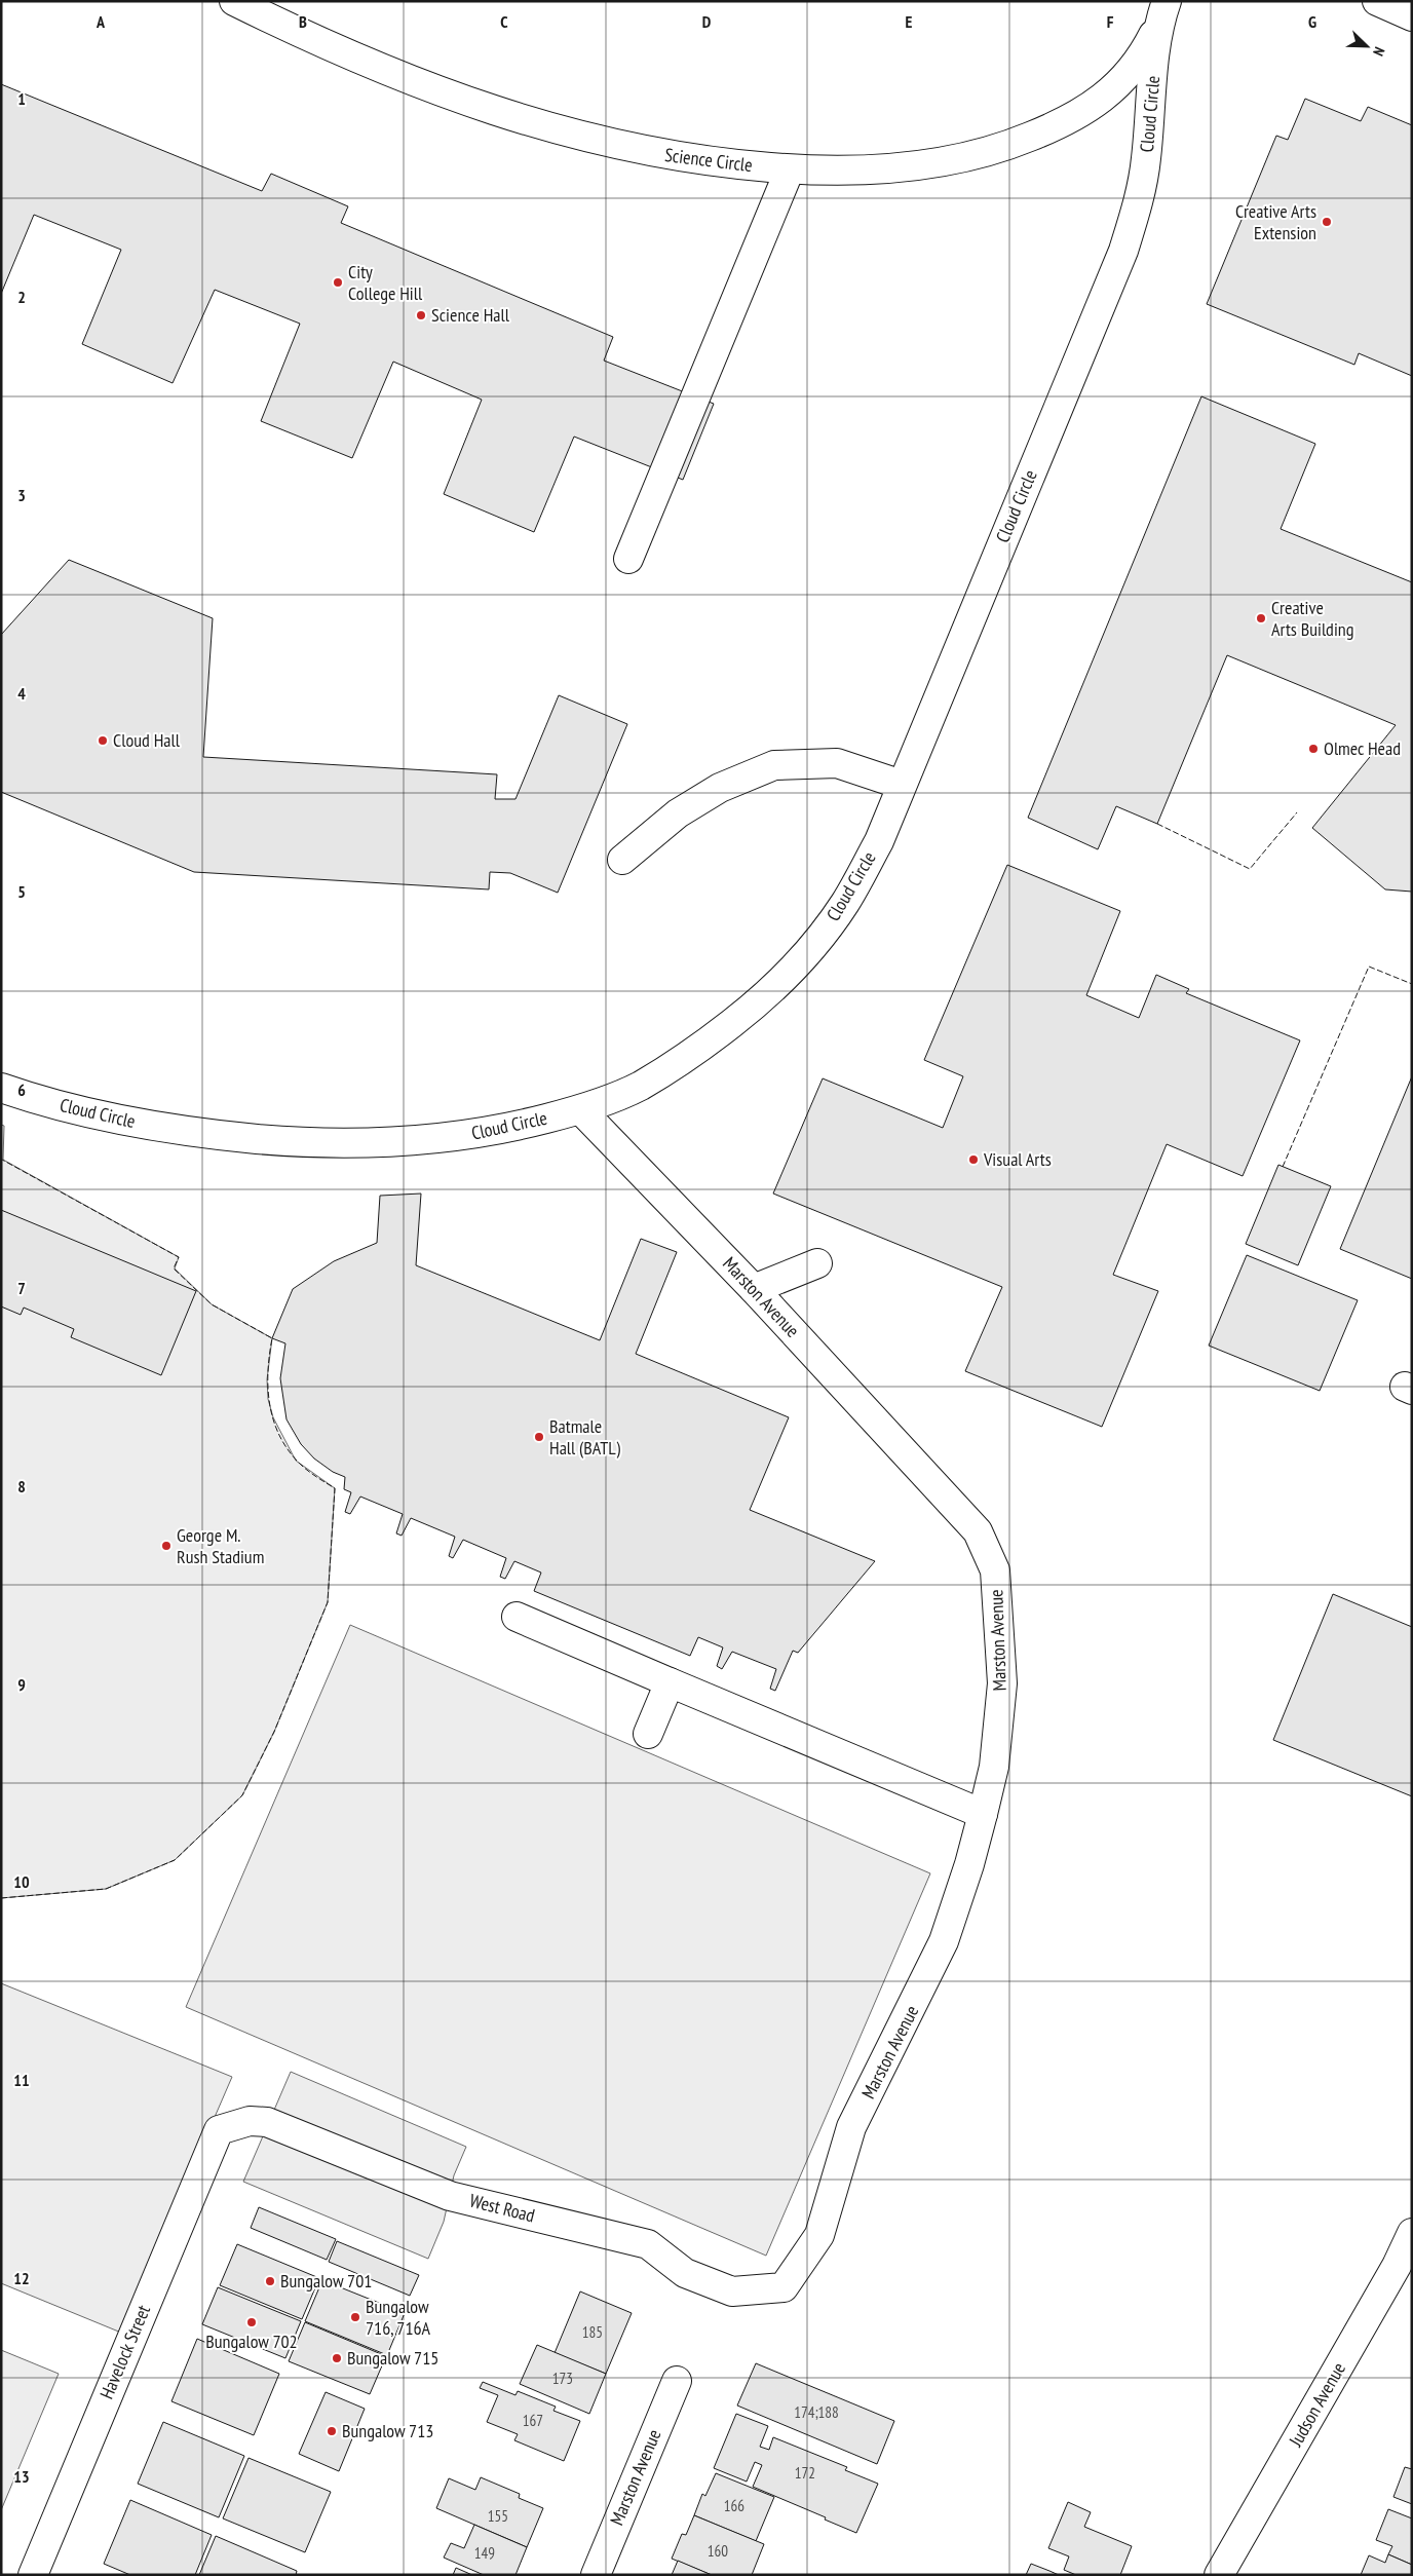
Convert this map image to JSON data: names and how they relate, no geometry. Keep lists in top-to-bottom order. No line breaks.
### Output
{"streets":{"street":["Cloud Circle","Science Circle","Marston Avenue","West Road","Havelock Street","Judson Avenue"]},"crossings":[["Cloud Circle","Science Circle"],["Cloud Circle","Marston Avenue"],["Marston Avenue","West Road"],["West Road","Havelock Street"]],"places":["Creative Arts Extension","City College Hill","Science Hall","Creative Arts Building","Cloud Hall","Olmec Head","Visual Arts","Batmale Hall (BATL)","George M. Rush Stadium","Bungalow 701","Bungalow 716, 716A","Bungalow 702","Bungalow 715","Bungalow 713"],"house_numbers":["185","173","174;188","167","172","166","155","160","149"],"north":"bottom right","grid":{"columns":["A","B","C","D","E","F","G"],"rows":["1","2","3","4","5","6","7","8","9","10","11","12","13"]}}
